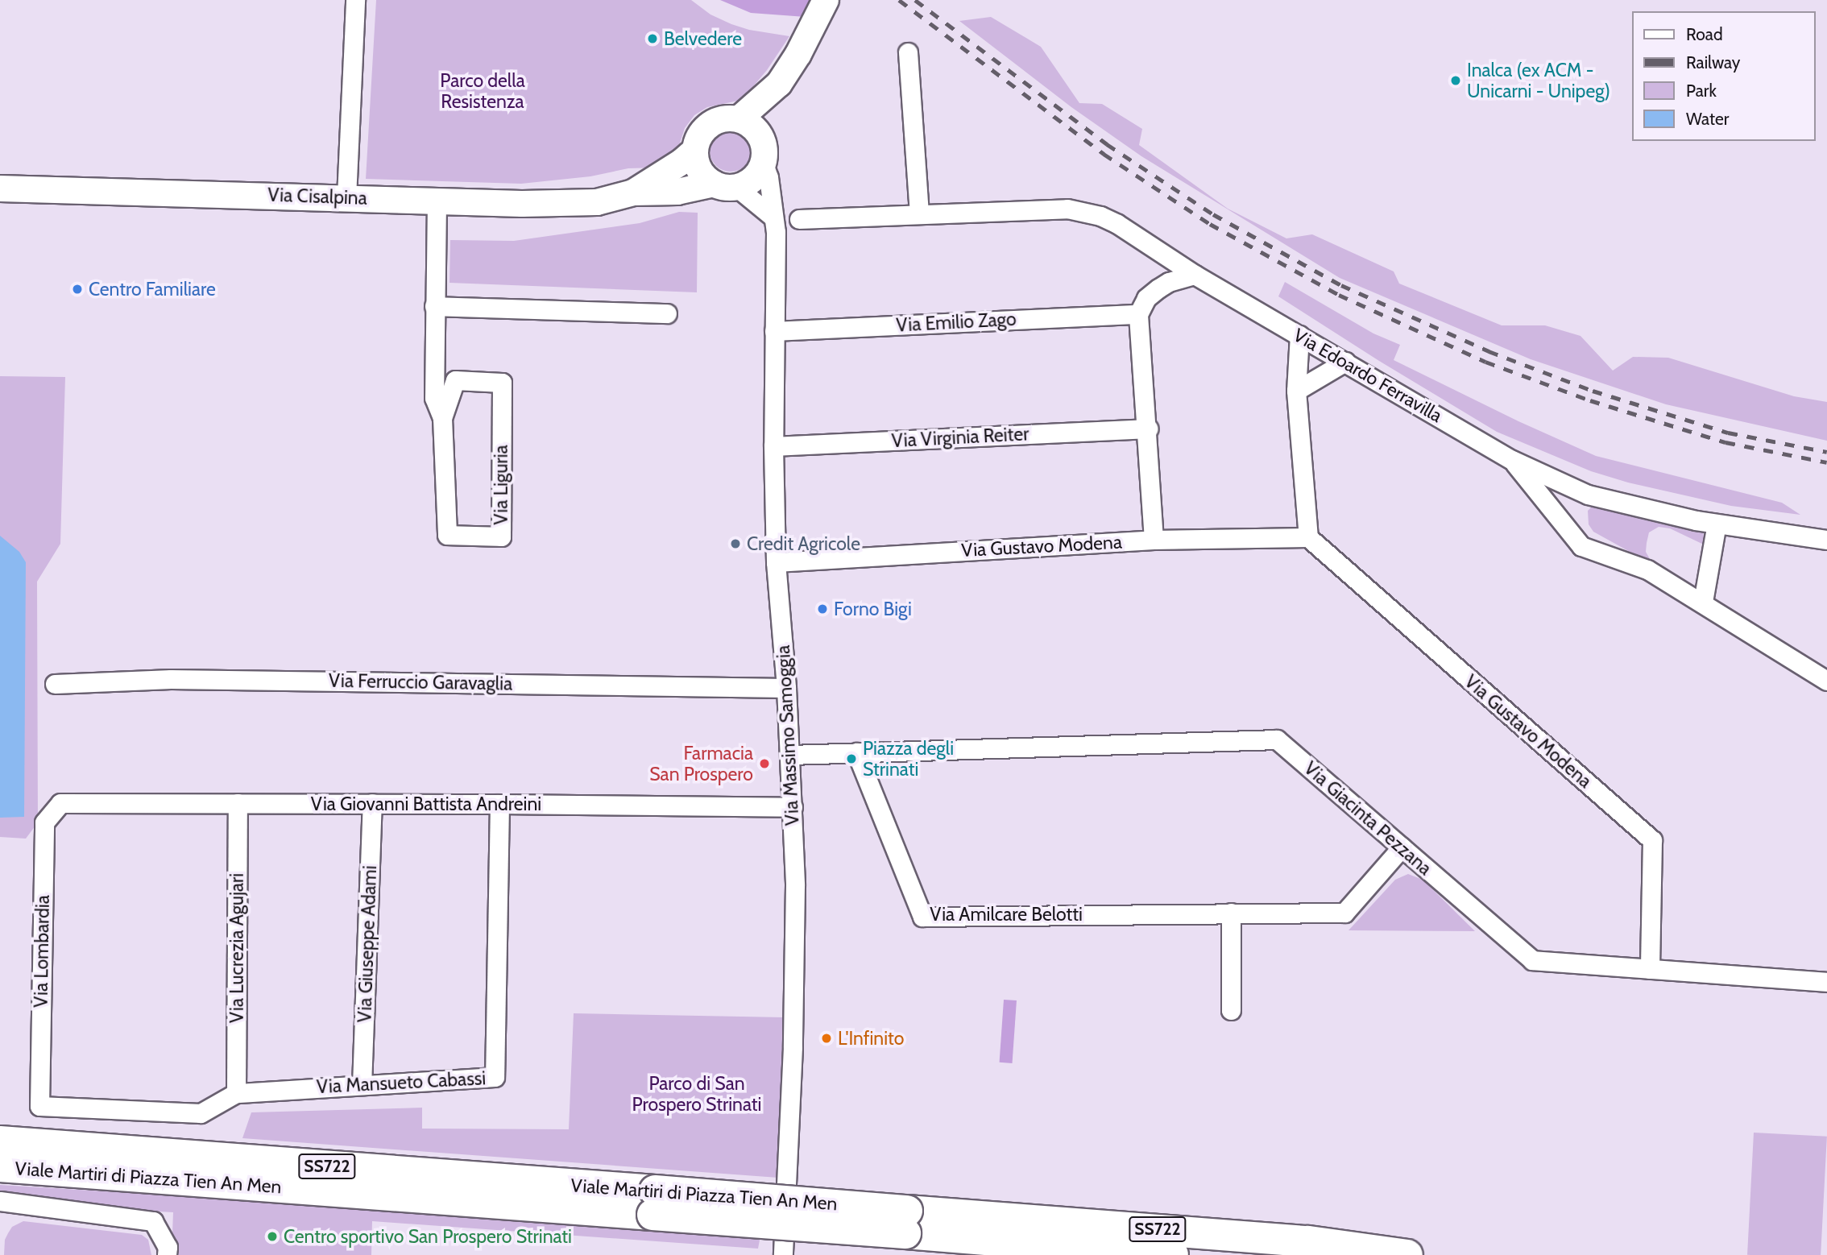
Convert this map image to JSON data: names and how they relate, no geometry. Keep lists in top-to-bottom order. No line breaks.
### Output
{"streets":{"highway":["SS722","Viale Martiri di Piazza Tien An Men"],"main road":["Via Cisalpina"],"street":["Via Emilio Zago","Via Edoardo Ferravilla","Via Virginia Reiter","Via Liguria","Via Gustavo Modena","Via Ferruccio Garavaglia","Via Massimo Samoggia","Via Giovanni Battista Andreini","Via Giacinta Pezzana","Via Amilcare Belotti","Via Giuseppe Adami","Via Lucrezia Agujari","Via Lombardia","Via Mansueto Cabassi"]},"crossings":[["Via Cisalpina","Via Liguria"],["Via Cisalpina","Via Massimo Samoggia"],["Via Emilio Zago","Via Massimo Samoggia"],["Via Virginia Reiter","Via Massimo Samoggia"],["Via Gustavo Modena","Via Massimo Samoggia"],["Via Gustavo Modena","Via Giacinta Pezzana"],["Via Ferruccio Garavaglia","Via Massimo Samoggia"],["Via Massimo Samoggia","Via Giovanni Battista Andreini"],["Via Giovanni Battista Andreini","Via Giuseppe Adami"],["Via Giovanni Battista Andreini","Via Lucrezia Agujari"],["Via Giovanni Battista Andreini","Via Lombardia"],["Via Giovanni Battista Andreini","Via Mansueto Cabassi"],["Via Giacinta Pezzana","Via Amilcare Belotti"],["Via Giuseppe Adami","Via Mansueto Cabassi"],["Via Lucrezia Agujari","Via Mansueto Cabassi"],["Via Lombardia","Via Mansueto Cabassi"]],"parks":["Parco della Resistenza","Parco di San Prospero Strinati"],"places":["Belvedere","Inalca (ex ACM - Unicarni - Unipeg)","Centro Familiare","Credit Agricole","Forno Bigi","Piazza degli Strinati","Farmacia San Prospero","L'Infinito","Centro sportivo San Prospero Strinati"],"legend":["Road","Railway","Park","Water"]}
